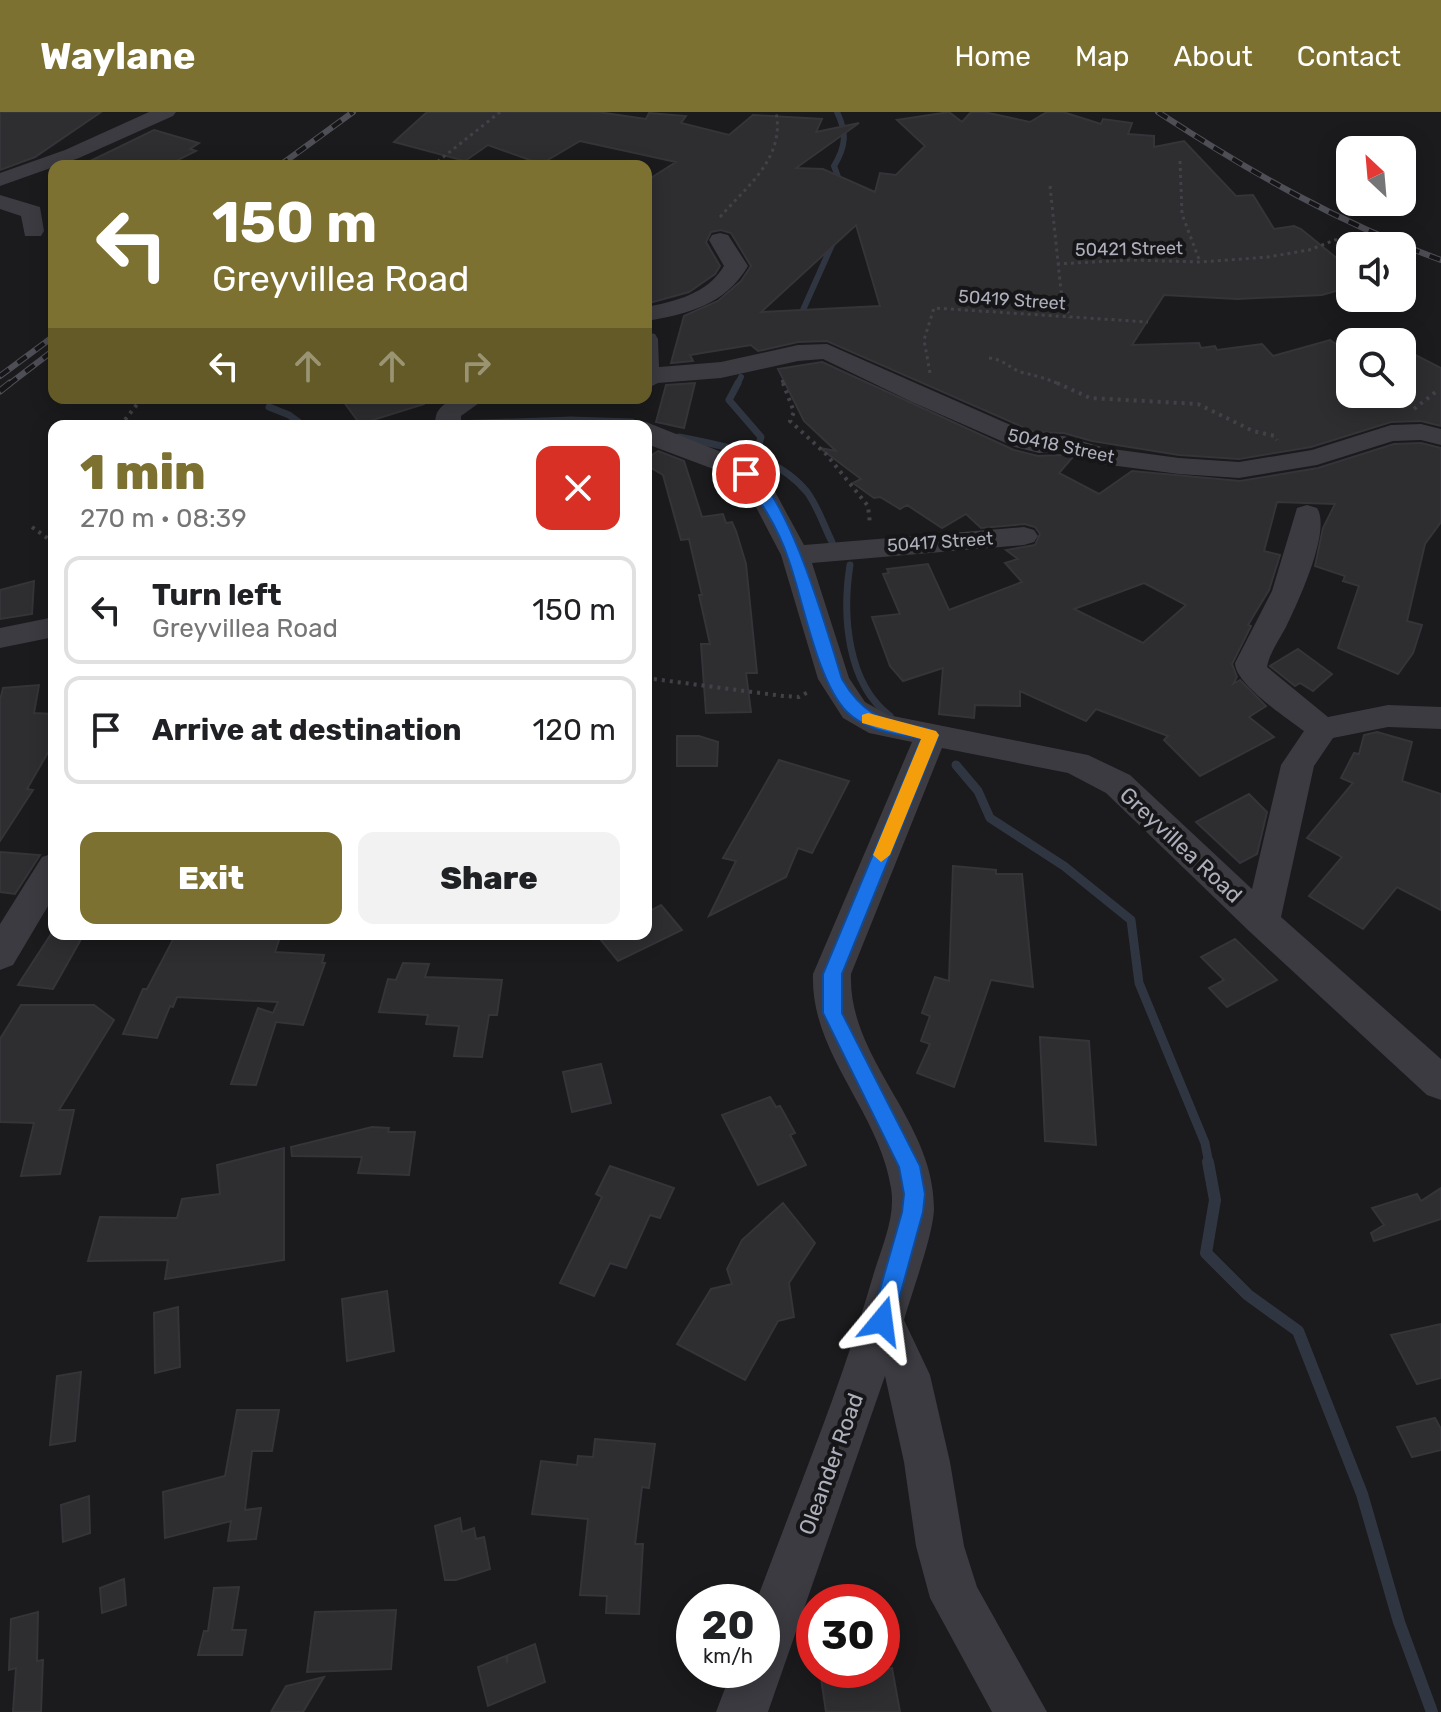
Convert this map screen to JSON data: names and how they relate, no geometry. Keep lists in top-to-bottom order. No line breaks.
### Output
{"streets":{"street":["50418 Street","50417 Street","Greyvillea Road","Oleander Road"],"path":["50421 Street","50419 Street"]},"crossings":[["50419 Street","50418 Street"],["50418 Street","50417 Street"],["50417 Street","Greyvillea Road"],["Greyvillea Road","Oleander Road"]],"north":"top left","page":{"header":"Waylane","nav":["Home","Map","About","Contact"],"turn":["150 m","Greyvillea Road"],"heading":["1 min","270 m · 08:39"],"list":[{"name":"Turn left","note":"Greyvillea Road","value":"150 m"},{"name":"Arrive at destination","value":"120 m"}],"buttons":["Exit","Share"],"speed":"20 km/h","limit":"30"}}
